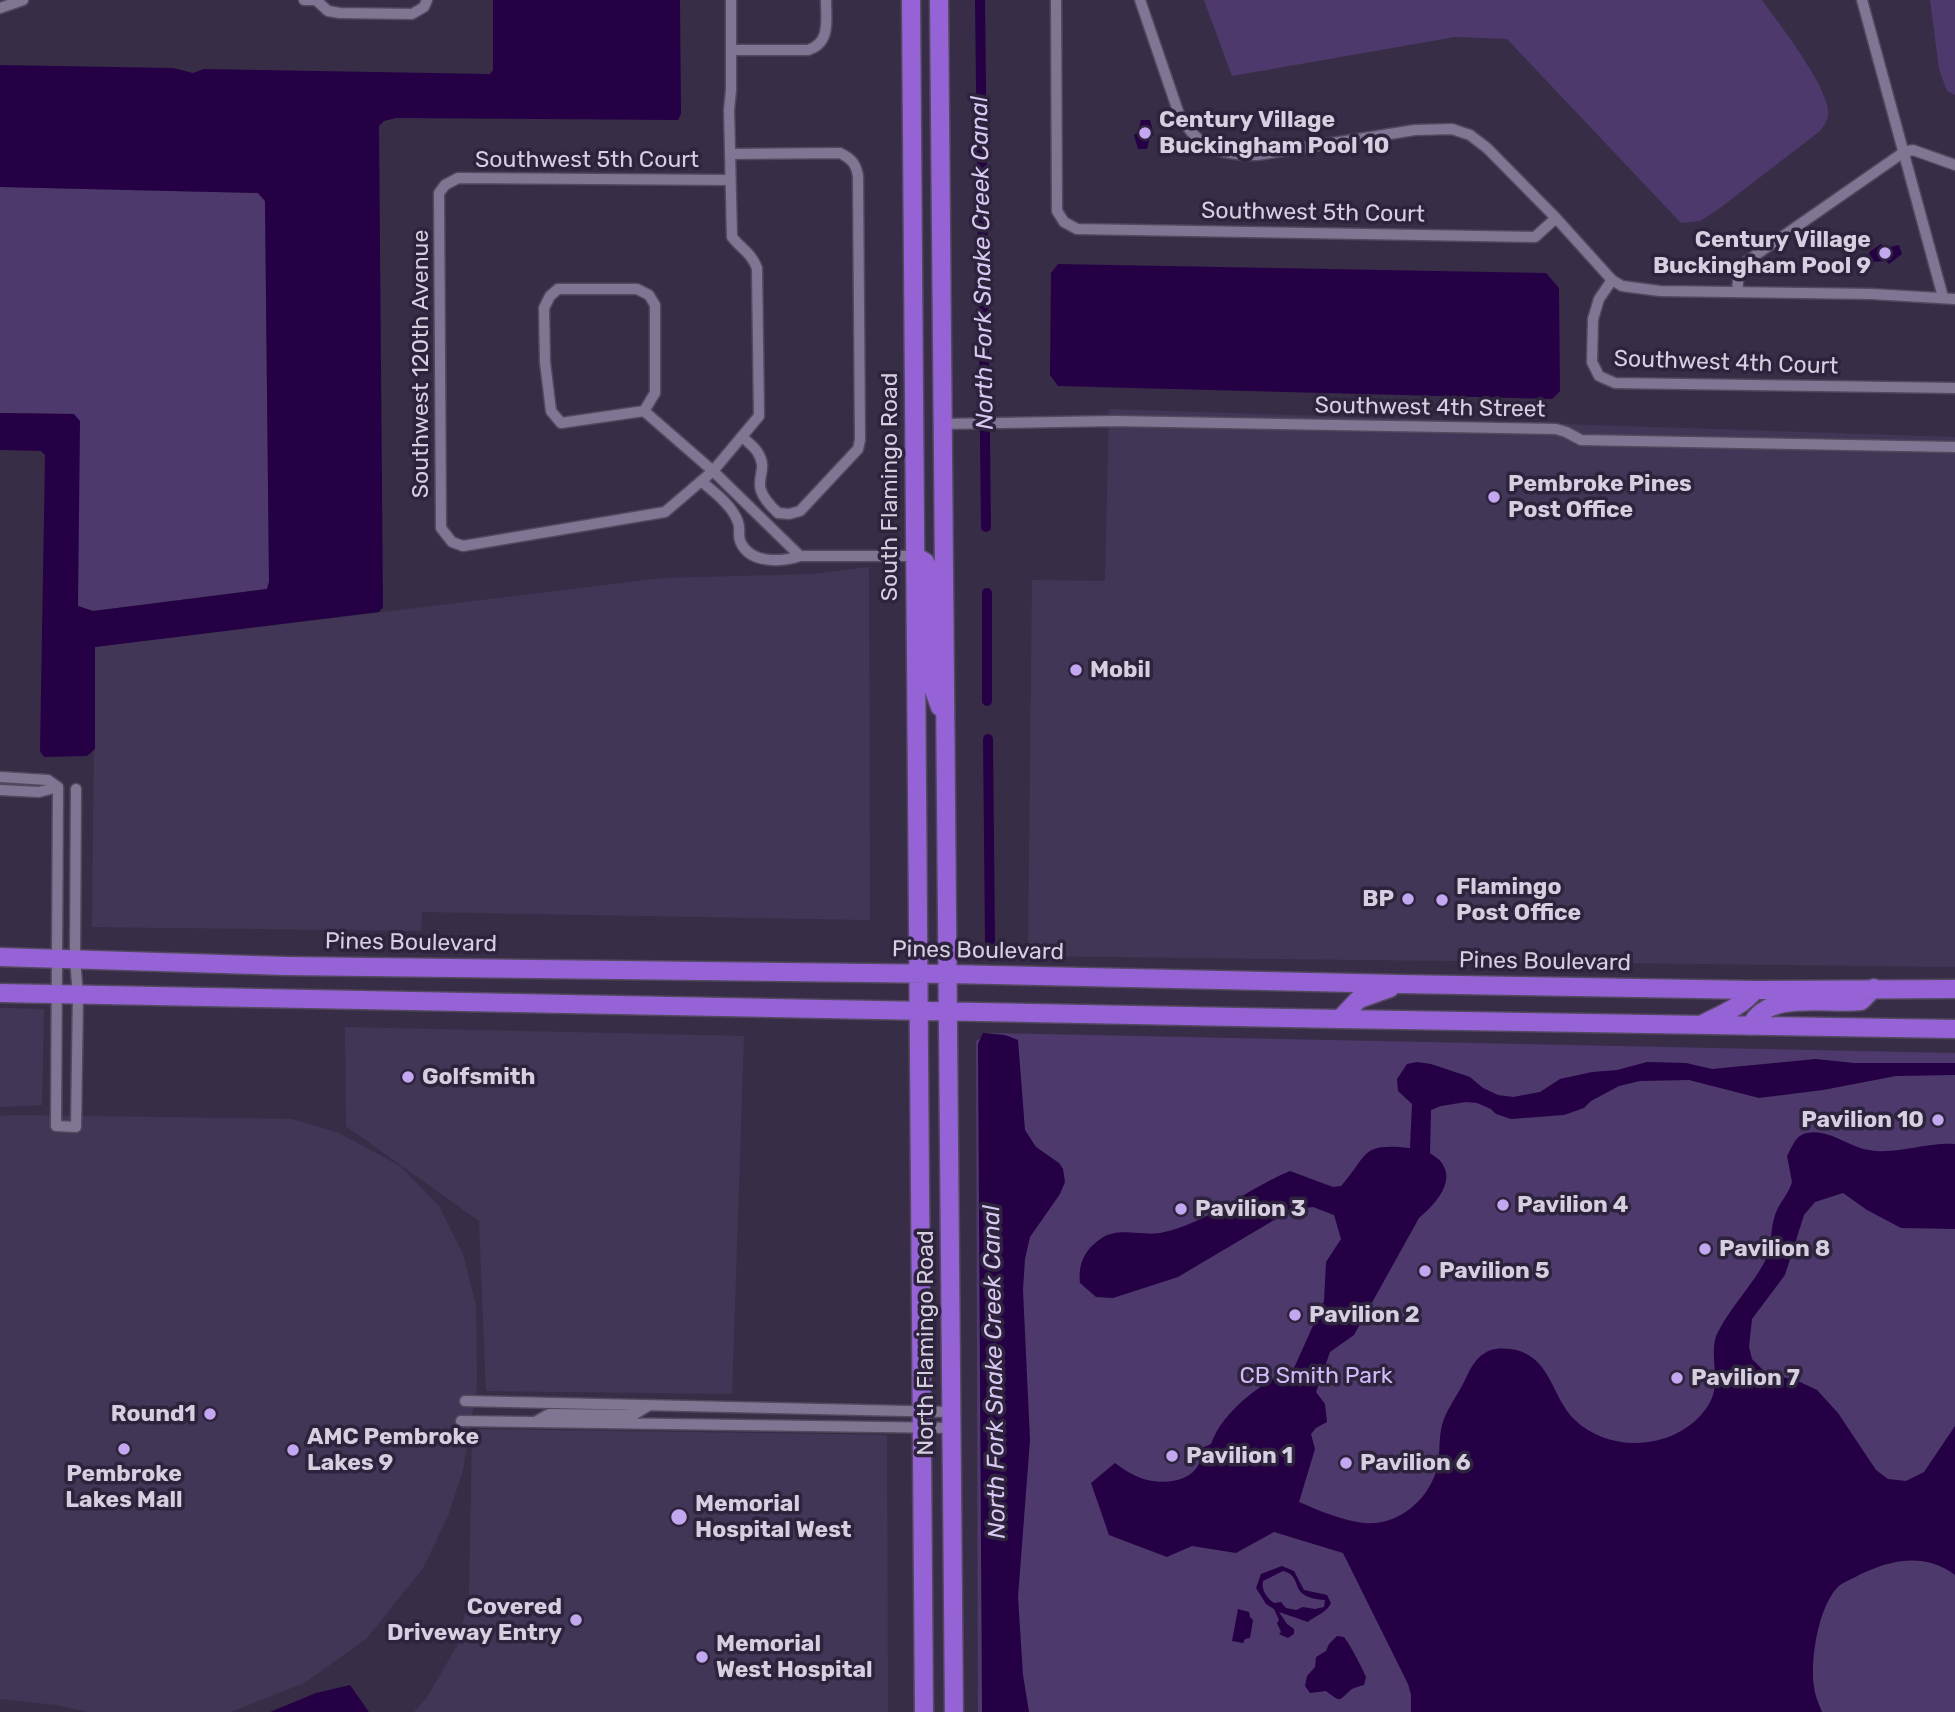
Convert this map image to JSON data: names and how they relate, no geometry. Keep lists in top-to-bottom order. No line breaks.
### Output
{"streets":{"highway":["South Flamingo Road","Pines Boulevard","North Flamingo Road"],"street":["Southwest 5th Court","Southwest 4th Court","Southwest 120th Avenue","Southwest 4th Street"]},"crossings":[["Southwest 5th Court","Southwest 120th Avenue"],["South Flamingo Road","Pines Boulevard"],["South Flamingo Road","North Flamingo Road"],["Pines Boulevard","North Flamingo Road"]],"water":["North Fork Snake Creek Canal"],"parks":["CB Smith Park"],"places":["Century Village Buckingham Pool 10","Century Village Buckingham Pool 9","Pembroke Pines Post Office","Mobil","BP","Flamingo Post Office","Golfsmith","Pavilion 10","Pavilion 4","Pavilion 3","Pavilion 8","Pavilion 5","Pavilion 2","Pavilion 7","Round1","Pembroke Lakes Mall","AMC Pembroke Lakes 9","Pavilion 1","Pavilion 6","Memorial Hospital West","Covered Driveway Entry","Memorial West Hospital"]}
